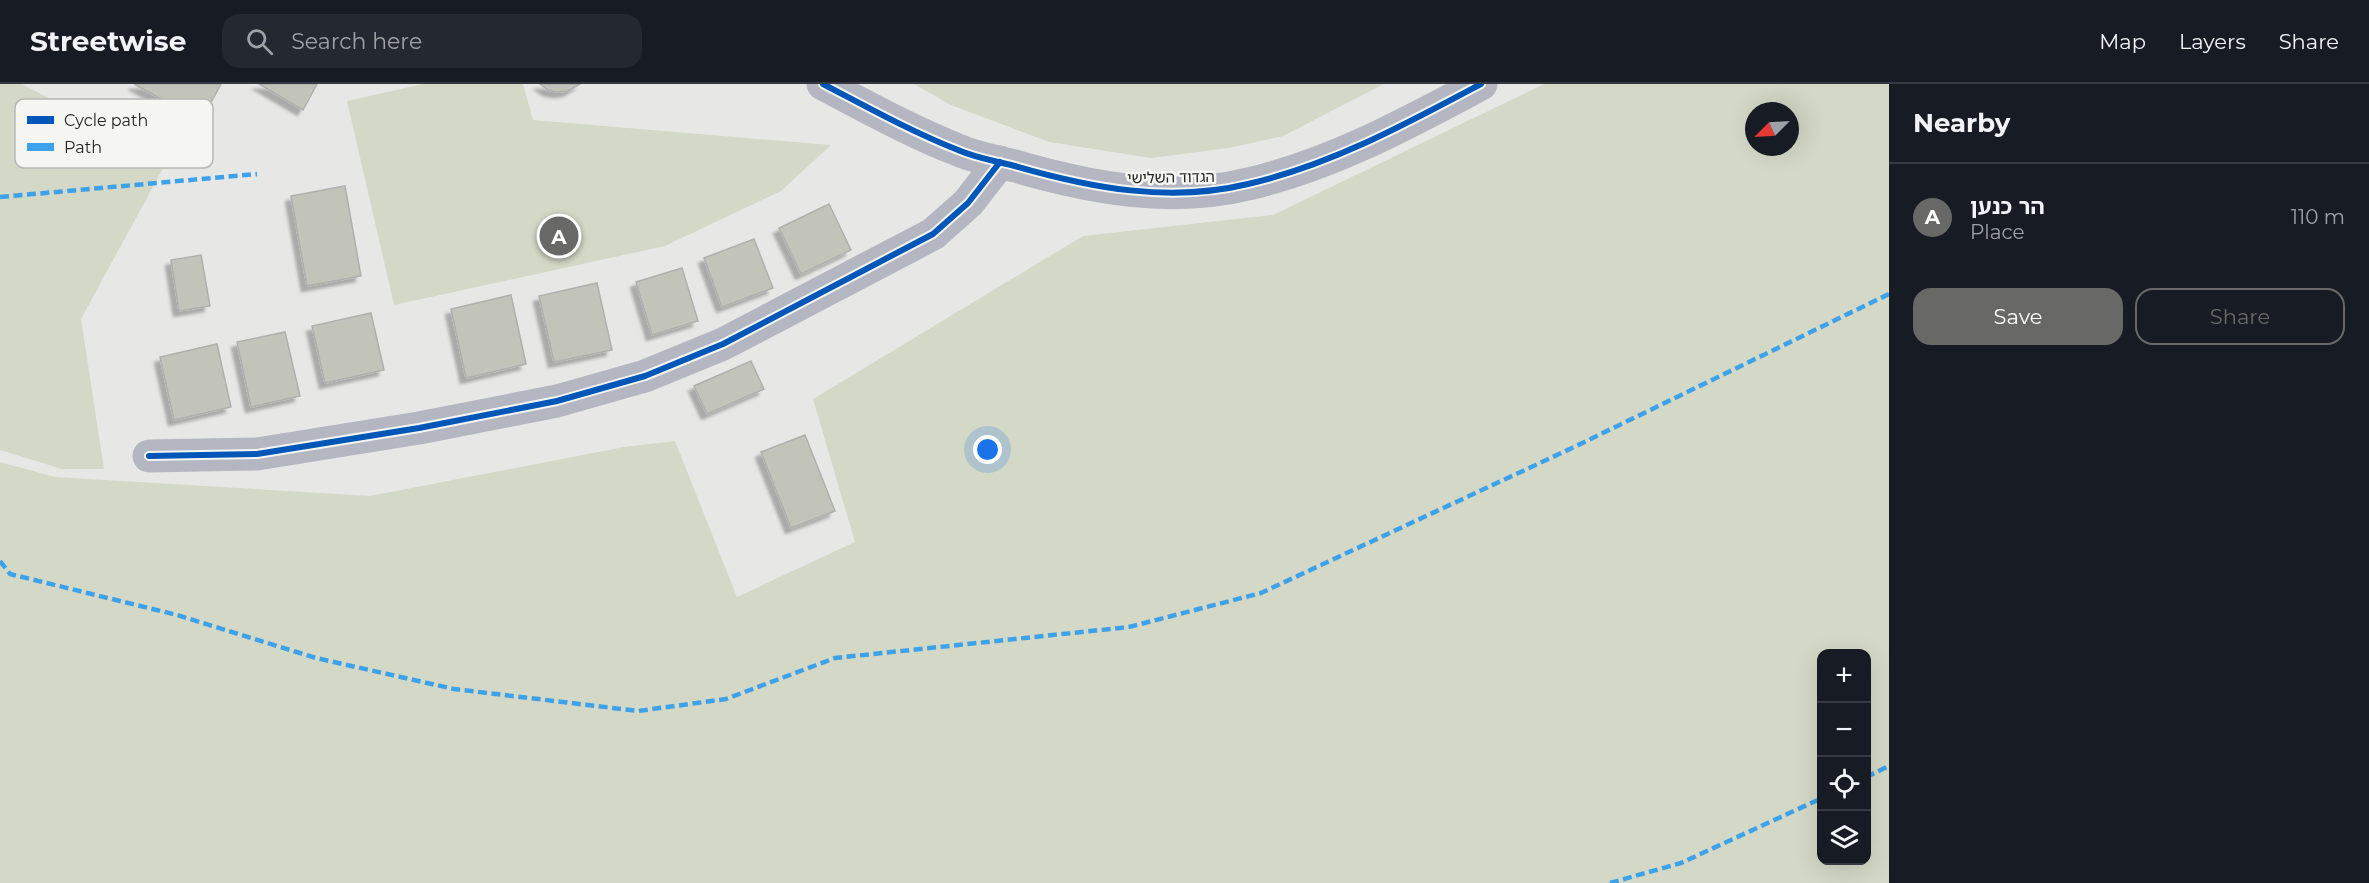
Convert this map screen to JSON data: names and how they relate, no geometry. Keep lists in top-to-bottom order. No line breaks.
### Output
{"streets":{"street":["הגדוד השלישי"]},"legend":["Cycle path","Path"],"north":"bottom left","page":{"header":"Streetwise","search":"Search here","nav":["Map","Layers","Share"],"heading":"Nearby","list":[{"mark":"A","name":"הר כנען","note":"Place","value":"110 m"}],"pins":"A","buttons":["Save","Share"],"map_buttons":["+","−"]}}
